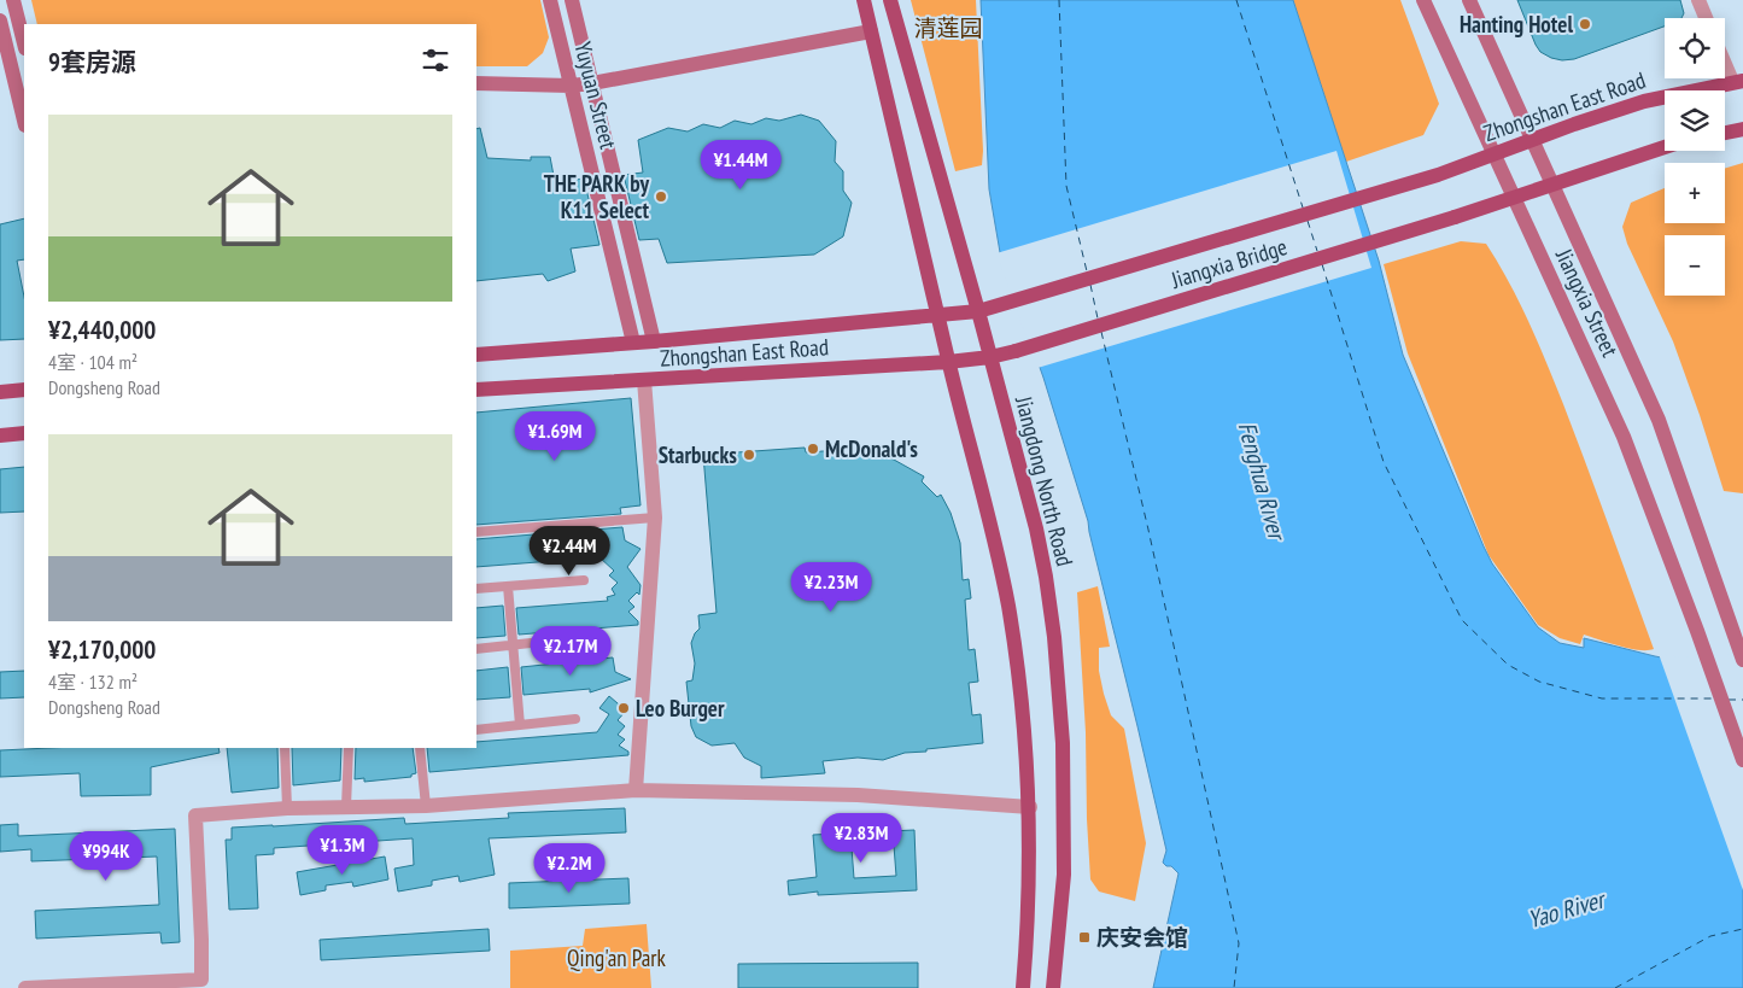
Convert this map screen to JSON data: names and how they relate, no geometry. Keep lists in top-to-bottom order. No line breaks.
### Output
{"streets":{"main road":["Yuyuan Street","Zhongshan East Road","Jiangxia Bridge","Jiangxia Street","Jiangdong North Road"]},"crossings":[["Yuyuan Street","Zhongshan East Road"],["Zhongshan East Road","Jiangxia Bridge"],["Zhongshan East Road","Jiangxia Street"],["Zhongshan East Road","Jiangdong North Road"],["Jiangxia Bridge","Jiangxia Street"]],"water":["Fenghua Rıver","Yao River"],"parks":["清莲园","Qing'an Park"],"places":{"other":["Hanting Hotel","THE PARK by K11 Select","McDonald's","Starbucks","Leo Burger"],"transit":["庆安会馆"]},"page":{"map_buttons":["+","−"],"heading":"9套房源","list":[{"name":"¥2,440,000","note":"4室 · 104 m² · Dongsheng Road"},{"name":"¥2,170,000","note":"4室 · 132 m² · Dongsheng Road"}],"price":["¥1.44M","¥1.69M","¥2.44M","¥2.23M","¥2.17M","¥2.83M","¥1.3M","¥994K","¥2.2M"]}}
